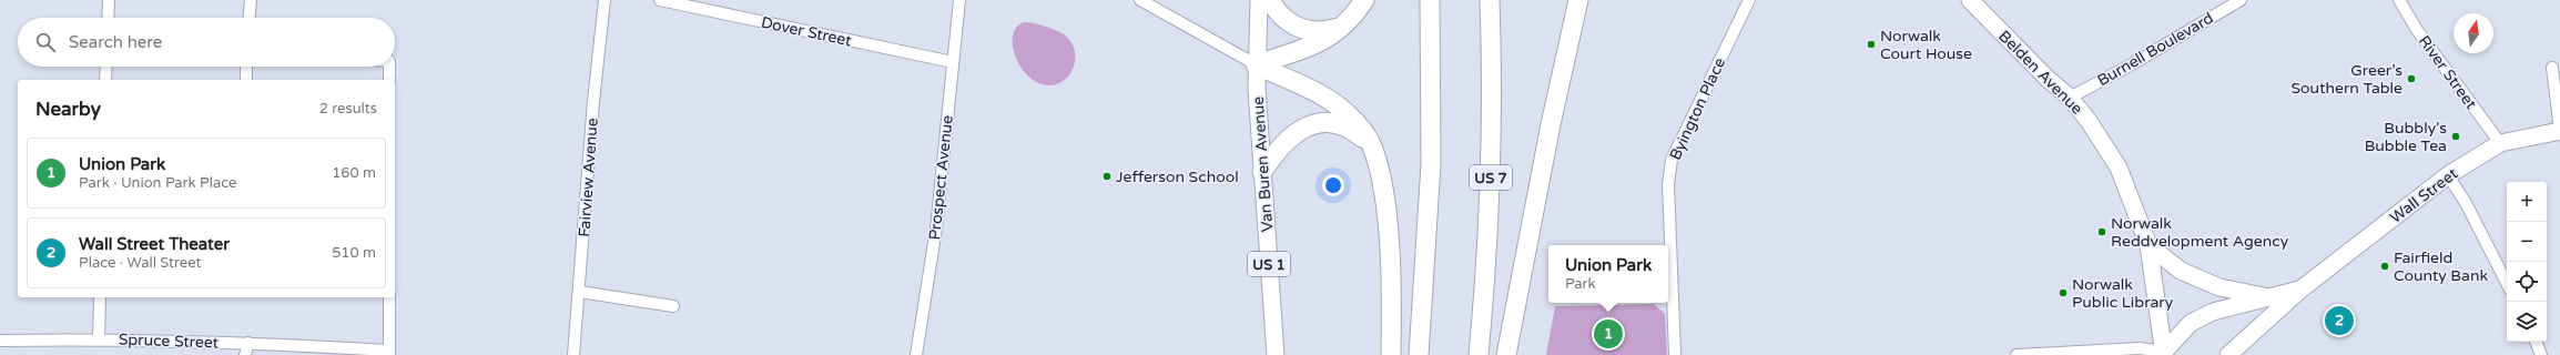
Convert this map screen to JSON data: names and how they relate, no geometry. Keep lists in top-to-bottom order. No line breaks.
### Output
{"streets":{"highway":["US 7"],"main road":["Belden Avenue","Van Buren Avenue","Wall Street","US 1"],"street":["Dover Street","Burnell Boulevard","River Street","Byington Place","Fairview Avenue","Prospect Avenue","Spruce Street"]},"crossings":[["Dover Street","Prospect Avenue"],["Burnell Boulevard","Belden Avenue"],["Belden Avenue","Wall Street"],["River Street","Wall Street"]],"places":["Norwalk Court House","Greer’s Southern Table","Bubbly's Bubble Tea","Jefferson School","Norwalk Reddvelopment Agency","Fairfield County Bank","Norwalk Public Library"],"north":"top","page":{"search":"Search here","heading":["Nearby","2 results"],"list":[{"mark":"1","name":"Union Park","note":"Park · Union Park Place","value":"160 m"},{"mark":"2","name":"Wall Street Theater","note":"Place · Wall Street","value":"510 m"}],"map_buttons":["+","−"],"popup":["Union Park","Park"],"pins":["2","1"]}}
